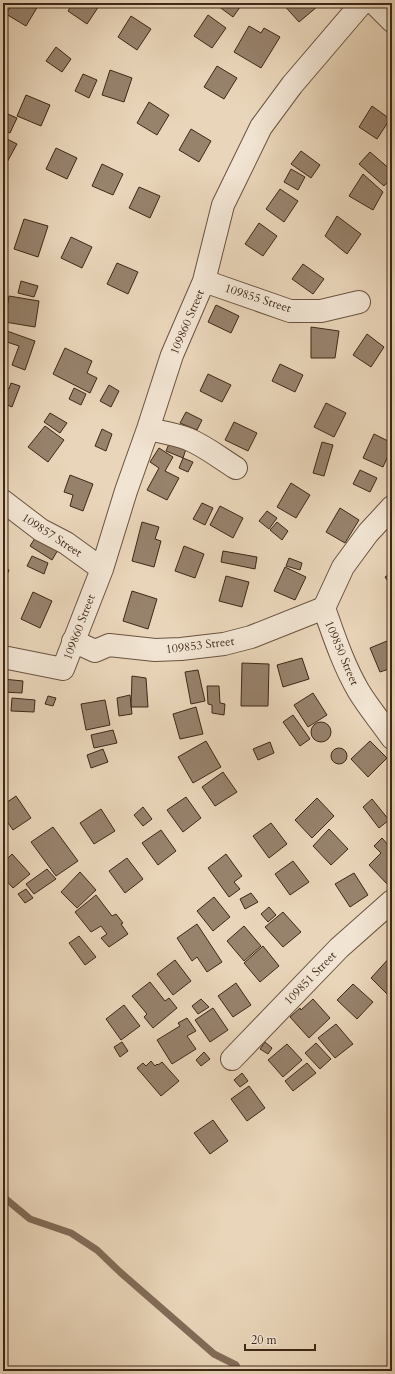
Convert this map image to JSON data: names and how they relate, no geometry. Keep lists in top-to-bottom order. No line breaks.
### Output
{"streets":{"street":["109855 Street","109860 Street","109857 Street","109853 Street","109850 Street","109851 Street"]},"crossings":[["109855 Street","109860 Street"],["109860 Street","109857 Street"],["109860 Street","109853 Street"],["109853 Street","109850 Street"]],"scale_bar":"20 m"}
